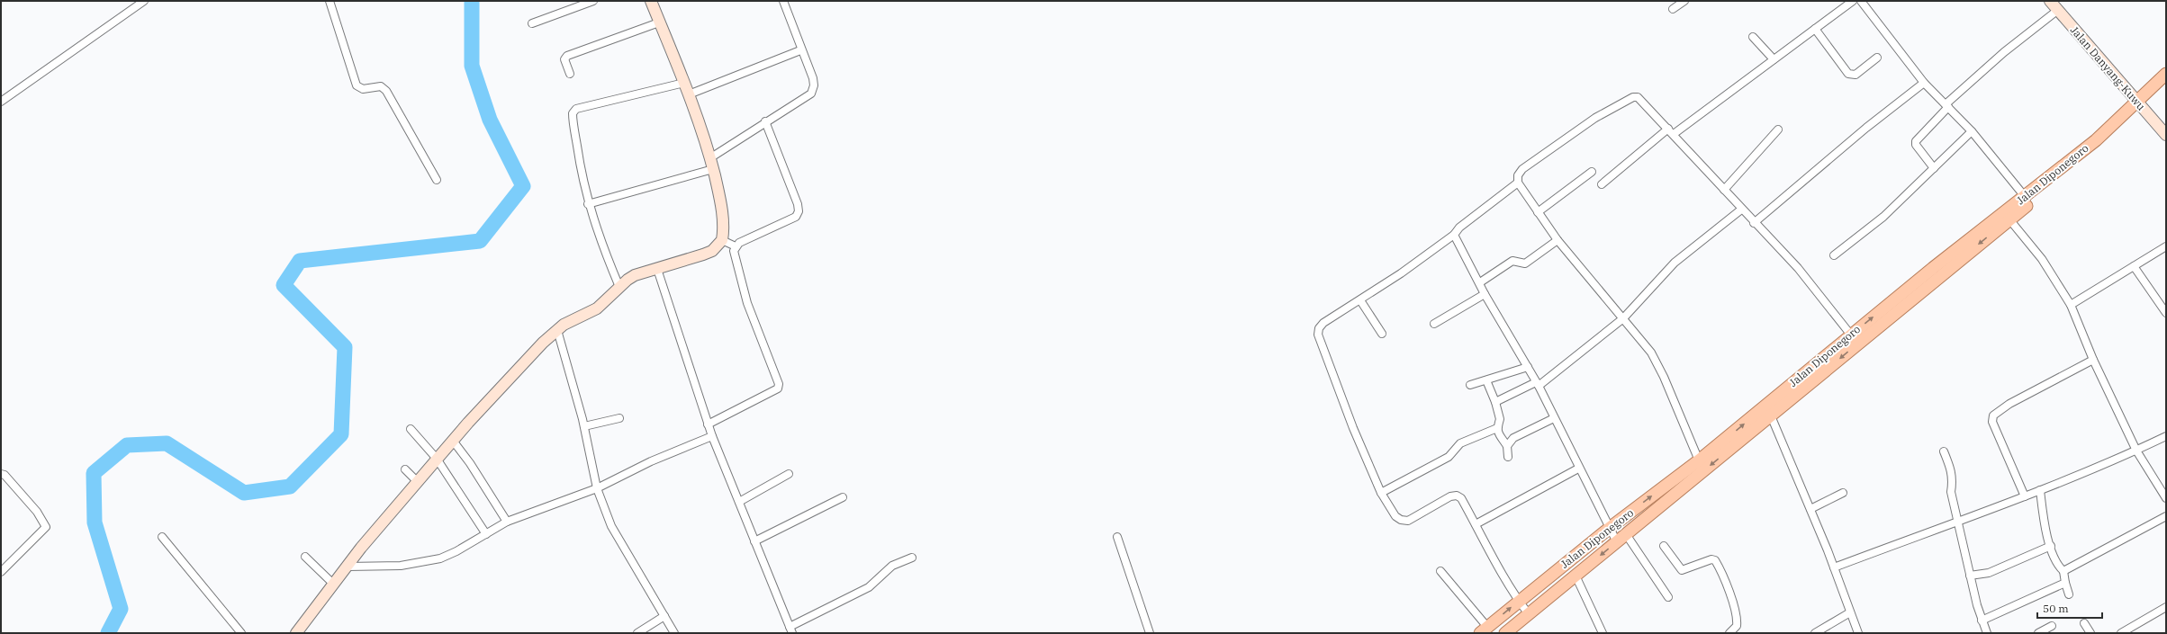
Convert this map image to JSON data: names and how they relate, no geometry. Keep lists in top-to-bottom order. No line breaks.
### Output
{"streets":{"main road":["Jalan Diponegoro"],"street":["Jalan Danyang-Kuwu"]},"crossings":[["Jalan Danyang-Kuwu","Jalan Diponegoro"]],"scale_bar":"50 m"}
